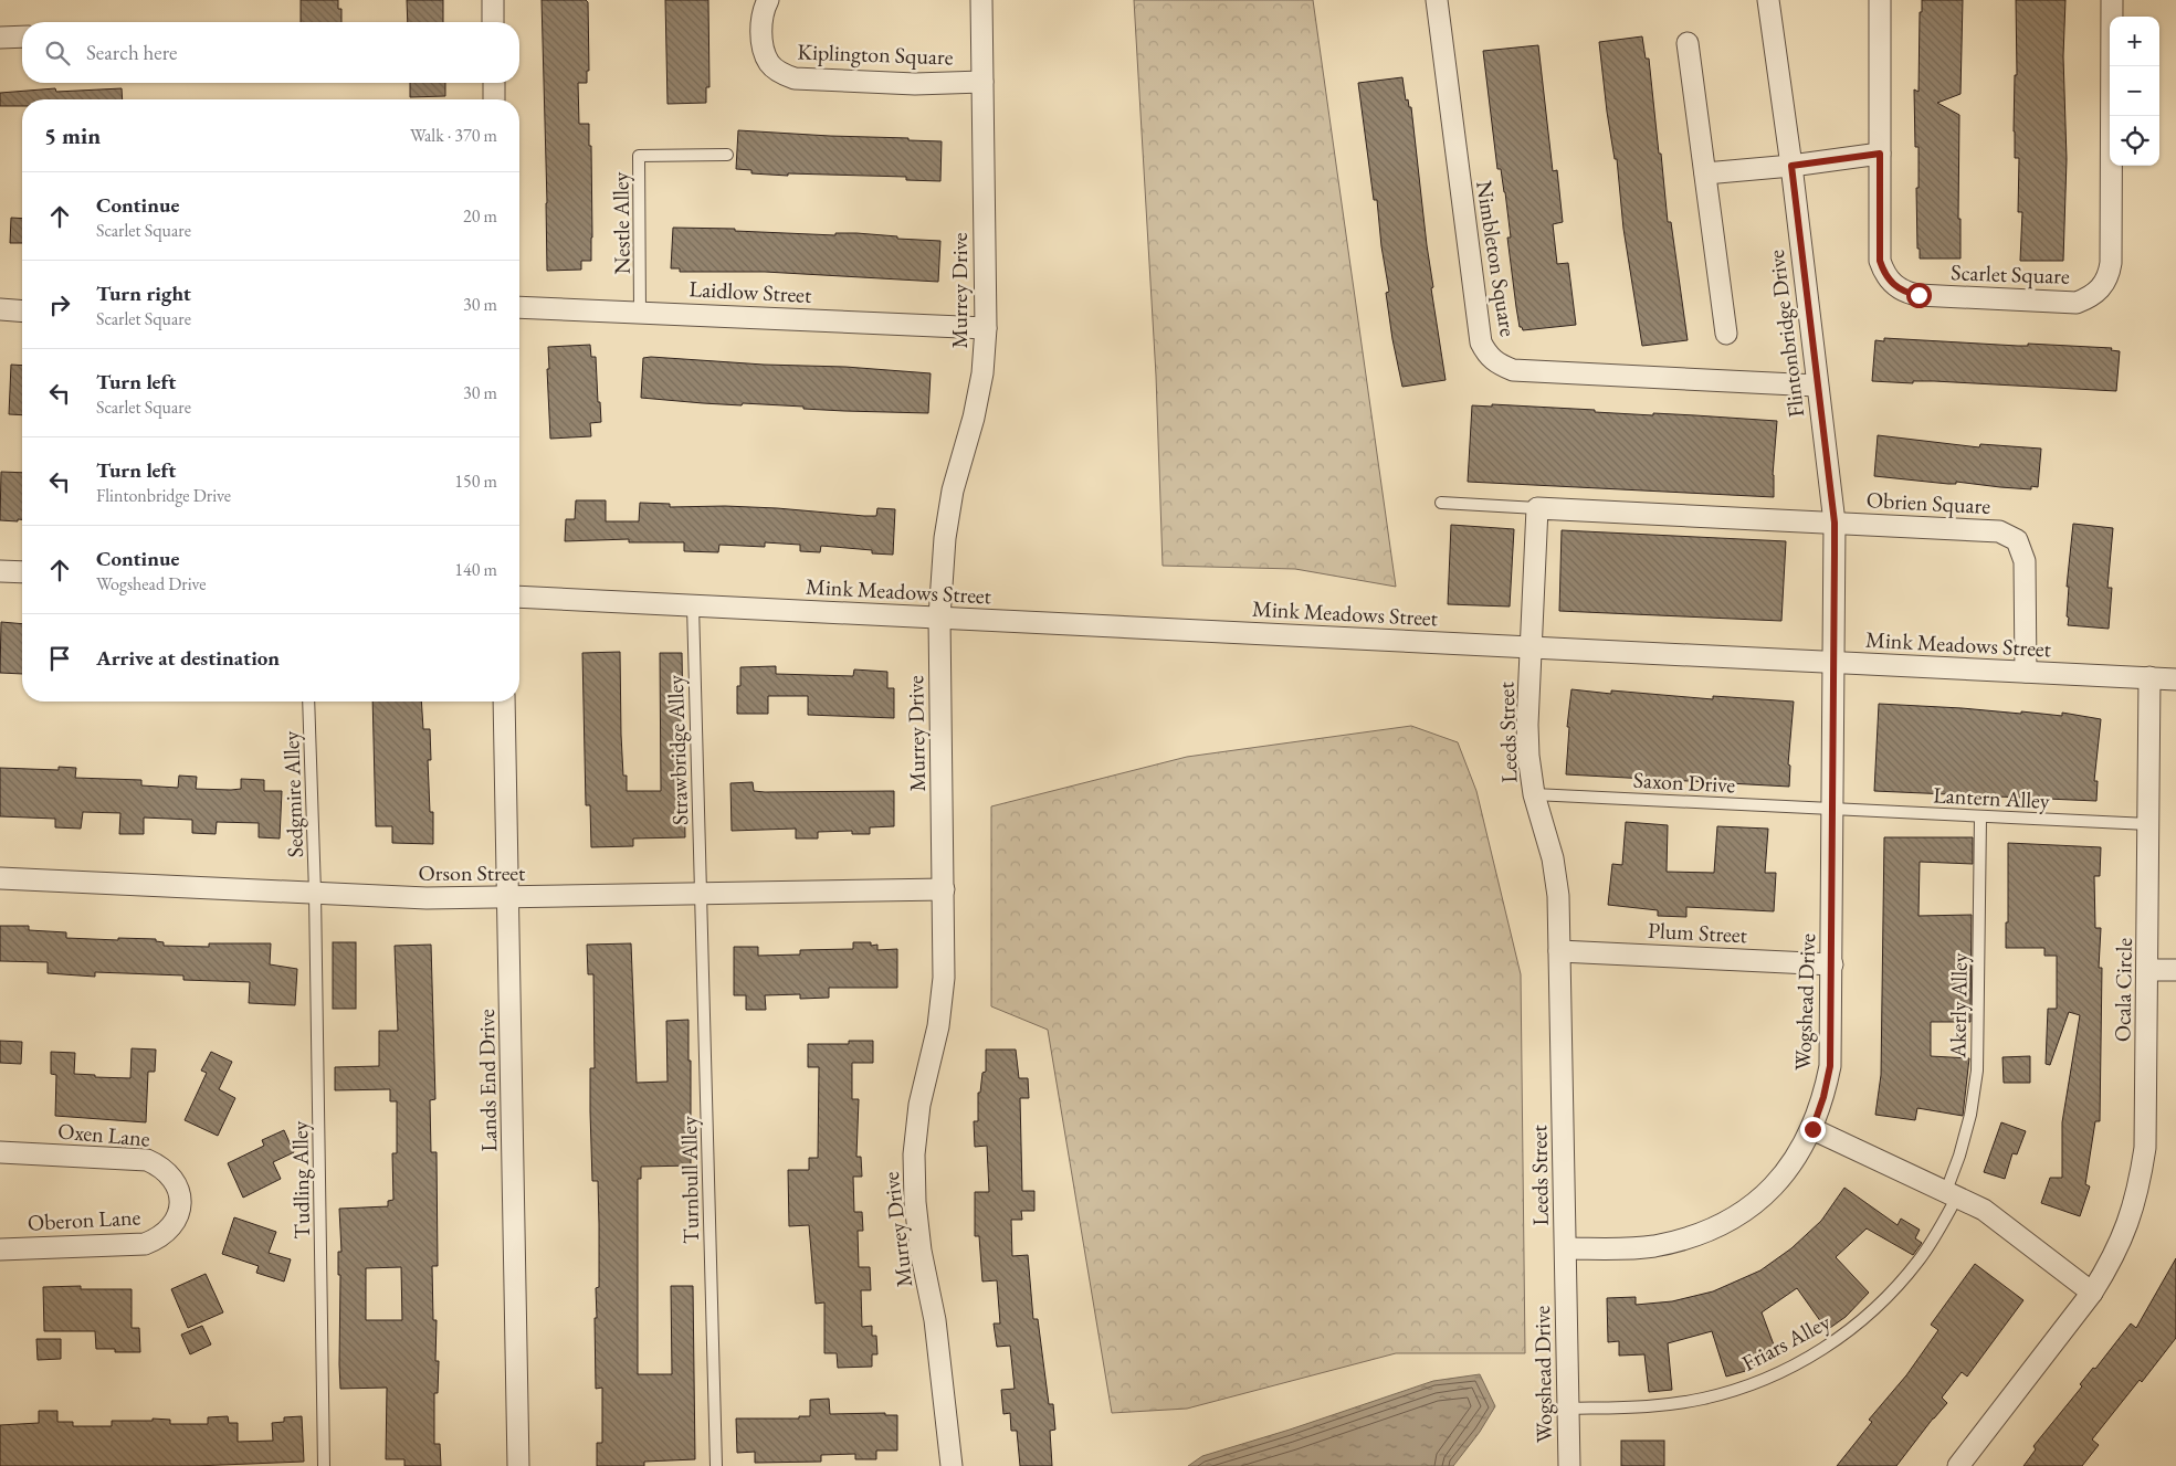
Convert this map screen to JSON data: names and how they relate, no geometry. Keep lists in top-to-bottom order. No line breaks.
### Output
{"streets":{"street":["Kiplington Square","Nimbleton Square","Scarlet Square","Murrey Drive","Laidlow Street","Flintonbridge Drive","Obrien Square","Mink Meadows Street","Leeds Street","Orson Street","Plum Street","Ocala Circle","Wogshead Drive","Lands End Drive","Oxen Lane","Oberon Lane"],"lane":["Nestle Alley","Strawbridge Alley","Saxon Drive","Sedgmire Alley","Lantern Alley","Akerly Alley","Tudling Alley","Turnbull Alley","Friars Alley"]},"crossings":[["Kiplington Square","Murrey Drive"],["Nestle Alley","Laidlow Street"],["Nimbleton Square","Flintonbridge Drive"],["Murrey Drive","Laidlow Street"],["Murrey Drive","Mink Meadows Street"],["Murrey Drive","Orson Street"],["Flintonbridge Drive","Obrien Square"],["Flintonbridge Drive","Mink Meadows Street"],["Flintonbridge Drive","Wogshead Drive"],["Obrien Square","Mink Meadows Street"],["Mink Meadows Street","Leeds Street"],["Mink Meadows Street","Strawbridge Alley"],["Mink Meadows Street","Ocala Circle"],["Mink Meadows Street","Wogshead Drive"],["Leeds Street","Saxon Drive"],["Leeds Street","Plum Street"],["Leeds Street","Wogshead Drive"],["Strawbridge Alley","Orson Street"],["Strawbridge Alley","Turnbull Alley"],["Saxon Drive","Lantern Alley"],["Saxon Drive","Wogshead Drive"],["Sedgmire Alley","Orson Street"],["Sedgmire Alley","Tudling Alley"],["Lantern Alley","Ocala Circle"],["Lantern Alley","Wogshead Drive"],["Lantern Alley","Akerly Alley"],["Orson Street","Lands End Drive"],["Orson Street","Tudling Alley"],["Orson Street","Turnbull Alley"],["Plum Street","Wogshead Drive"],["Wogshead Drive","Friars Alley"],["Akerly Alley","Friars Alley"],["Oxen Lane","Oberon Lane"]],"page":{"map_buttons":["+","−"],"search":"Search here","heading":["5 min","Walk · 370 m"],"list":[["Continue","Scarlet Square","20 m"],["Turn right","Scarlet Square","30 m"],["Turn left","Scarlet Square","30 m"],["Turn left","Flintonbridge Drive","150 m"],["Continue","Wogshead Drive","140 m"],"Arrive at destination"]}}
